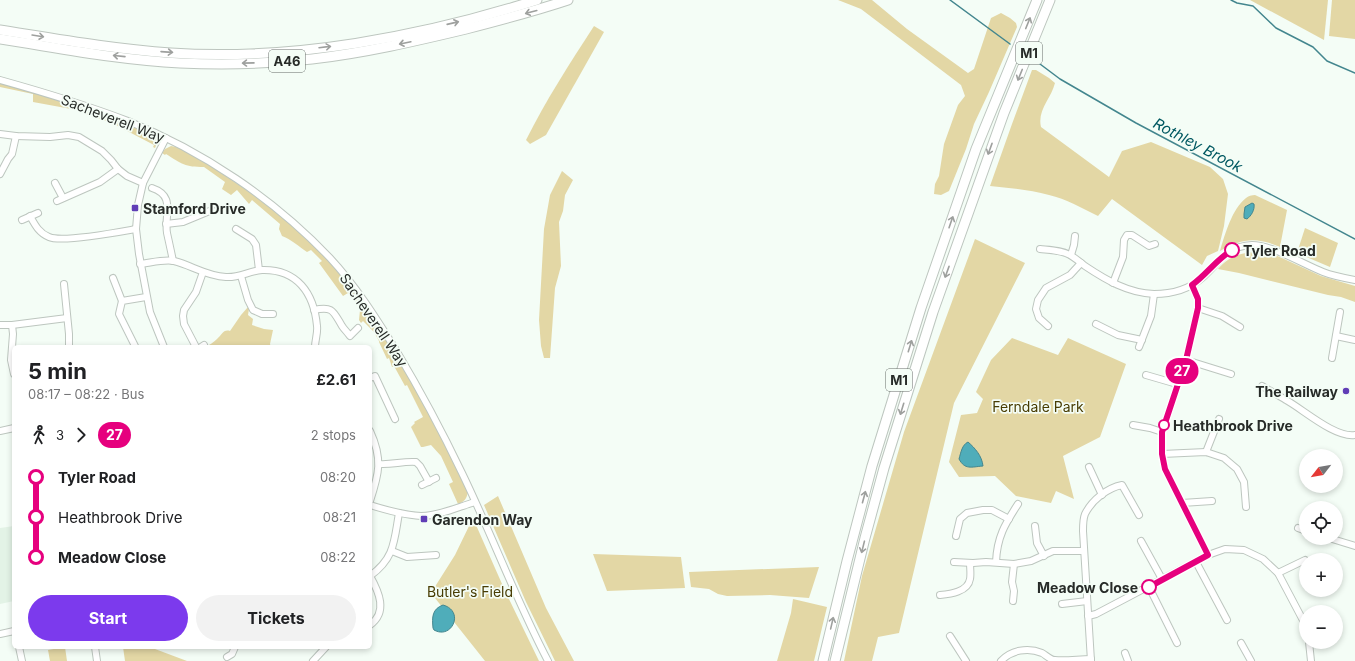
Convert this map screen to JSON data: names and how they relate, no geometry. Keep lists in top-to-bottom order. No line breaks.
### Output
{"streets":{"highway":["M1","A46"],"street":["Sacheverell Way"]},"water":["Rothley Brook"],"parks":["Ferndale Park","Butler's Field"],"places":{"transit":["Stamford Drive","Garendon Way"],"other":["Tyler Road","The Railway","Heathbrook Drive","Meadow Close"]},"lines":["bus line 27"],"north":"bottom left","page":{"on_map":"27","heading":["5 min","08:17 – 08:22 · Bus","£2.61"],"legs":["3","27","2 stops"],"map_buttons":["+","−"],"list":[{"name":"Tyler Road","value":"08:20"},{"name":"Heathbrook Drive","value":"08:21"},{"name":"Meadow Close","value":"08:22"}],"buttons":["Start","Tickets"]}}
